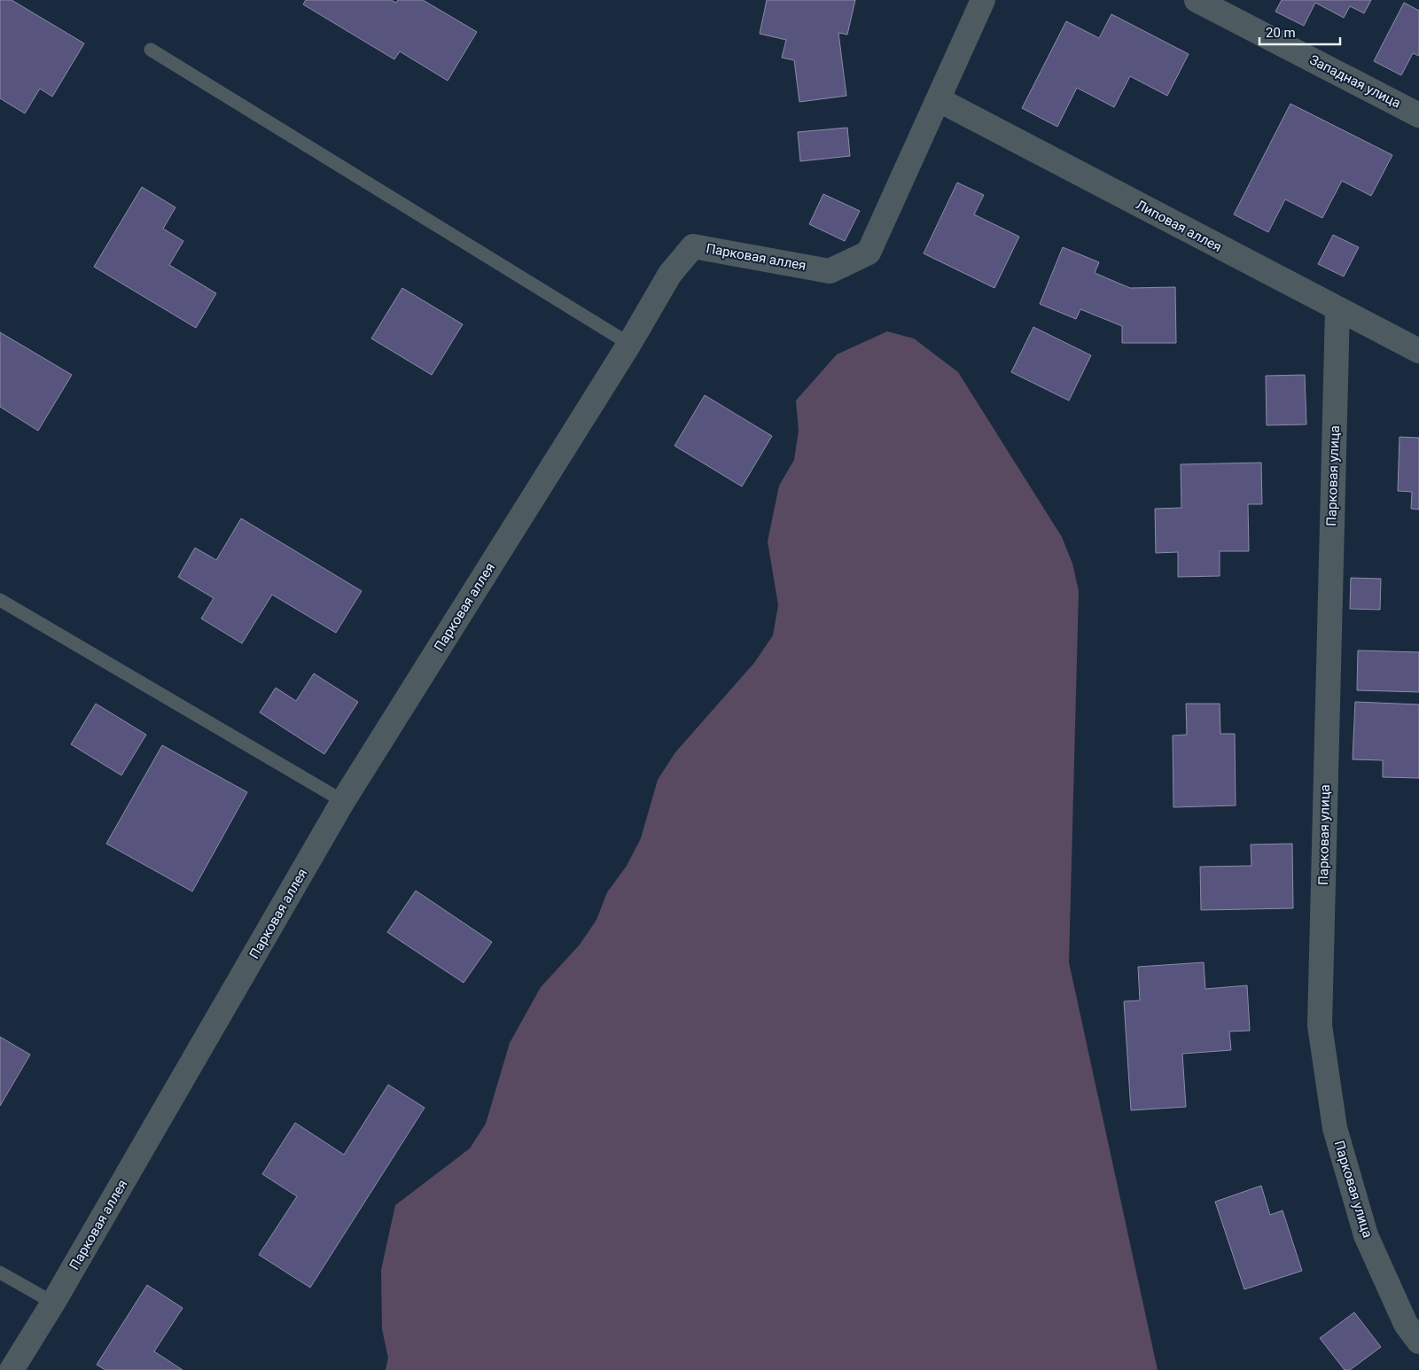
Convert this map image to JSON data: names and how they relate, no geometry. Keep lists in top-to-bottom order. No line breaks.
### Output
{"streets":{"street":["Западная улица","Липовая аллея","Парковая аллея","Парковая улица"]},"crossings":[["Липовая аллея","Парковая аллея"],["Липовая аллея","Парковая улица"]],"scale_bar":"20 m"}
